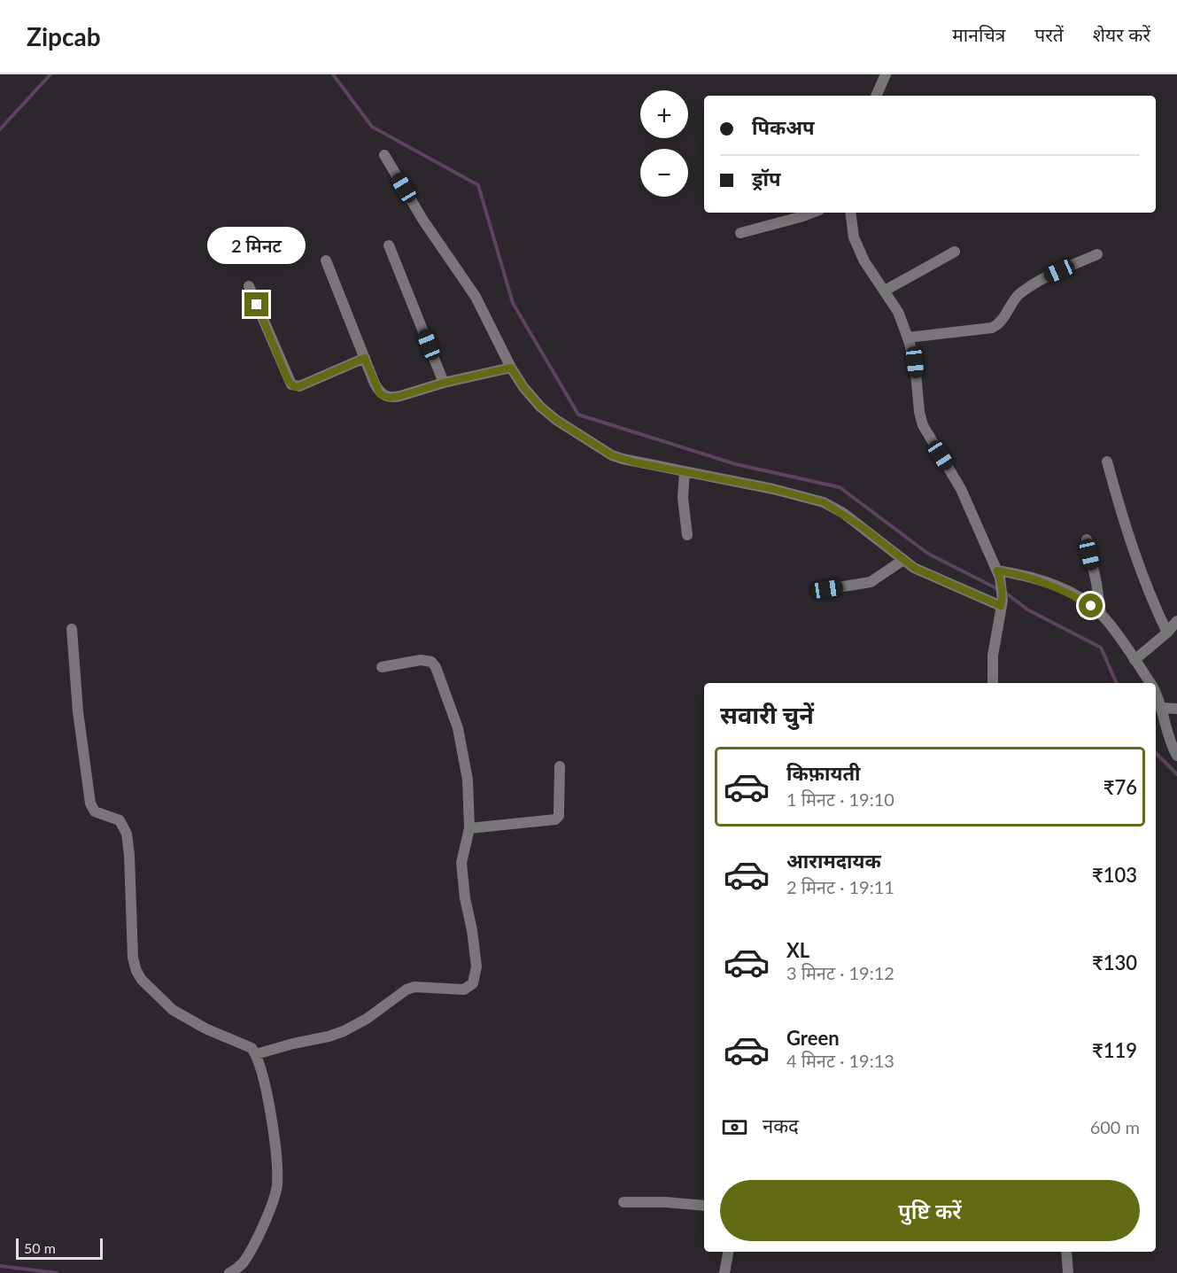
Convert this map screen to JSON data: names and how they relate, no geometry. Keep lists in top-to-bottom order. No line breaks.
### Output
{"scale_bar":"50 m","page":{"header":"Zipcab","nav":["मानचित्र","परतें","शेयर करें"],"map_buttons":["+","−"],"banner":["पिकअप","ड्रॉप"],"bubble":"2 मिनट","heading":"सवारी चुनें","list":[{"name":"किफ़ायती","note":"1 मिनट · 19:10","value":"₹76"},{"name":"आरामदायक","note":"2 मिनट · 19:11","value":"₹103"},{"name":"XL","note":"3 मिनट · 19:12","value":"₹130"},{"name":"Green","note":"4 मिनट · 19:13","value":"₹119"}],"pay":["नकद","600 m"],"buttons":"पुष्टि करें","scale":"50 m"}}
